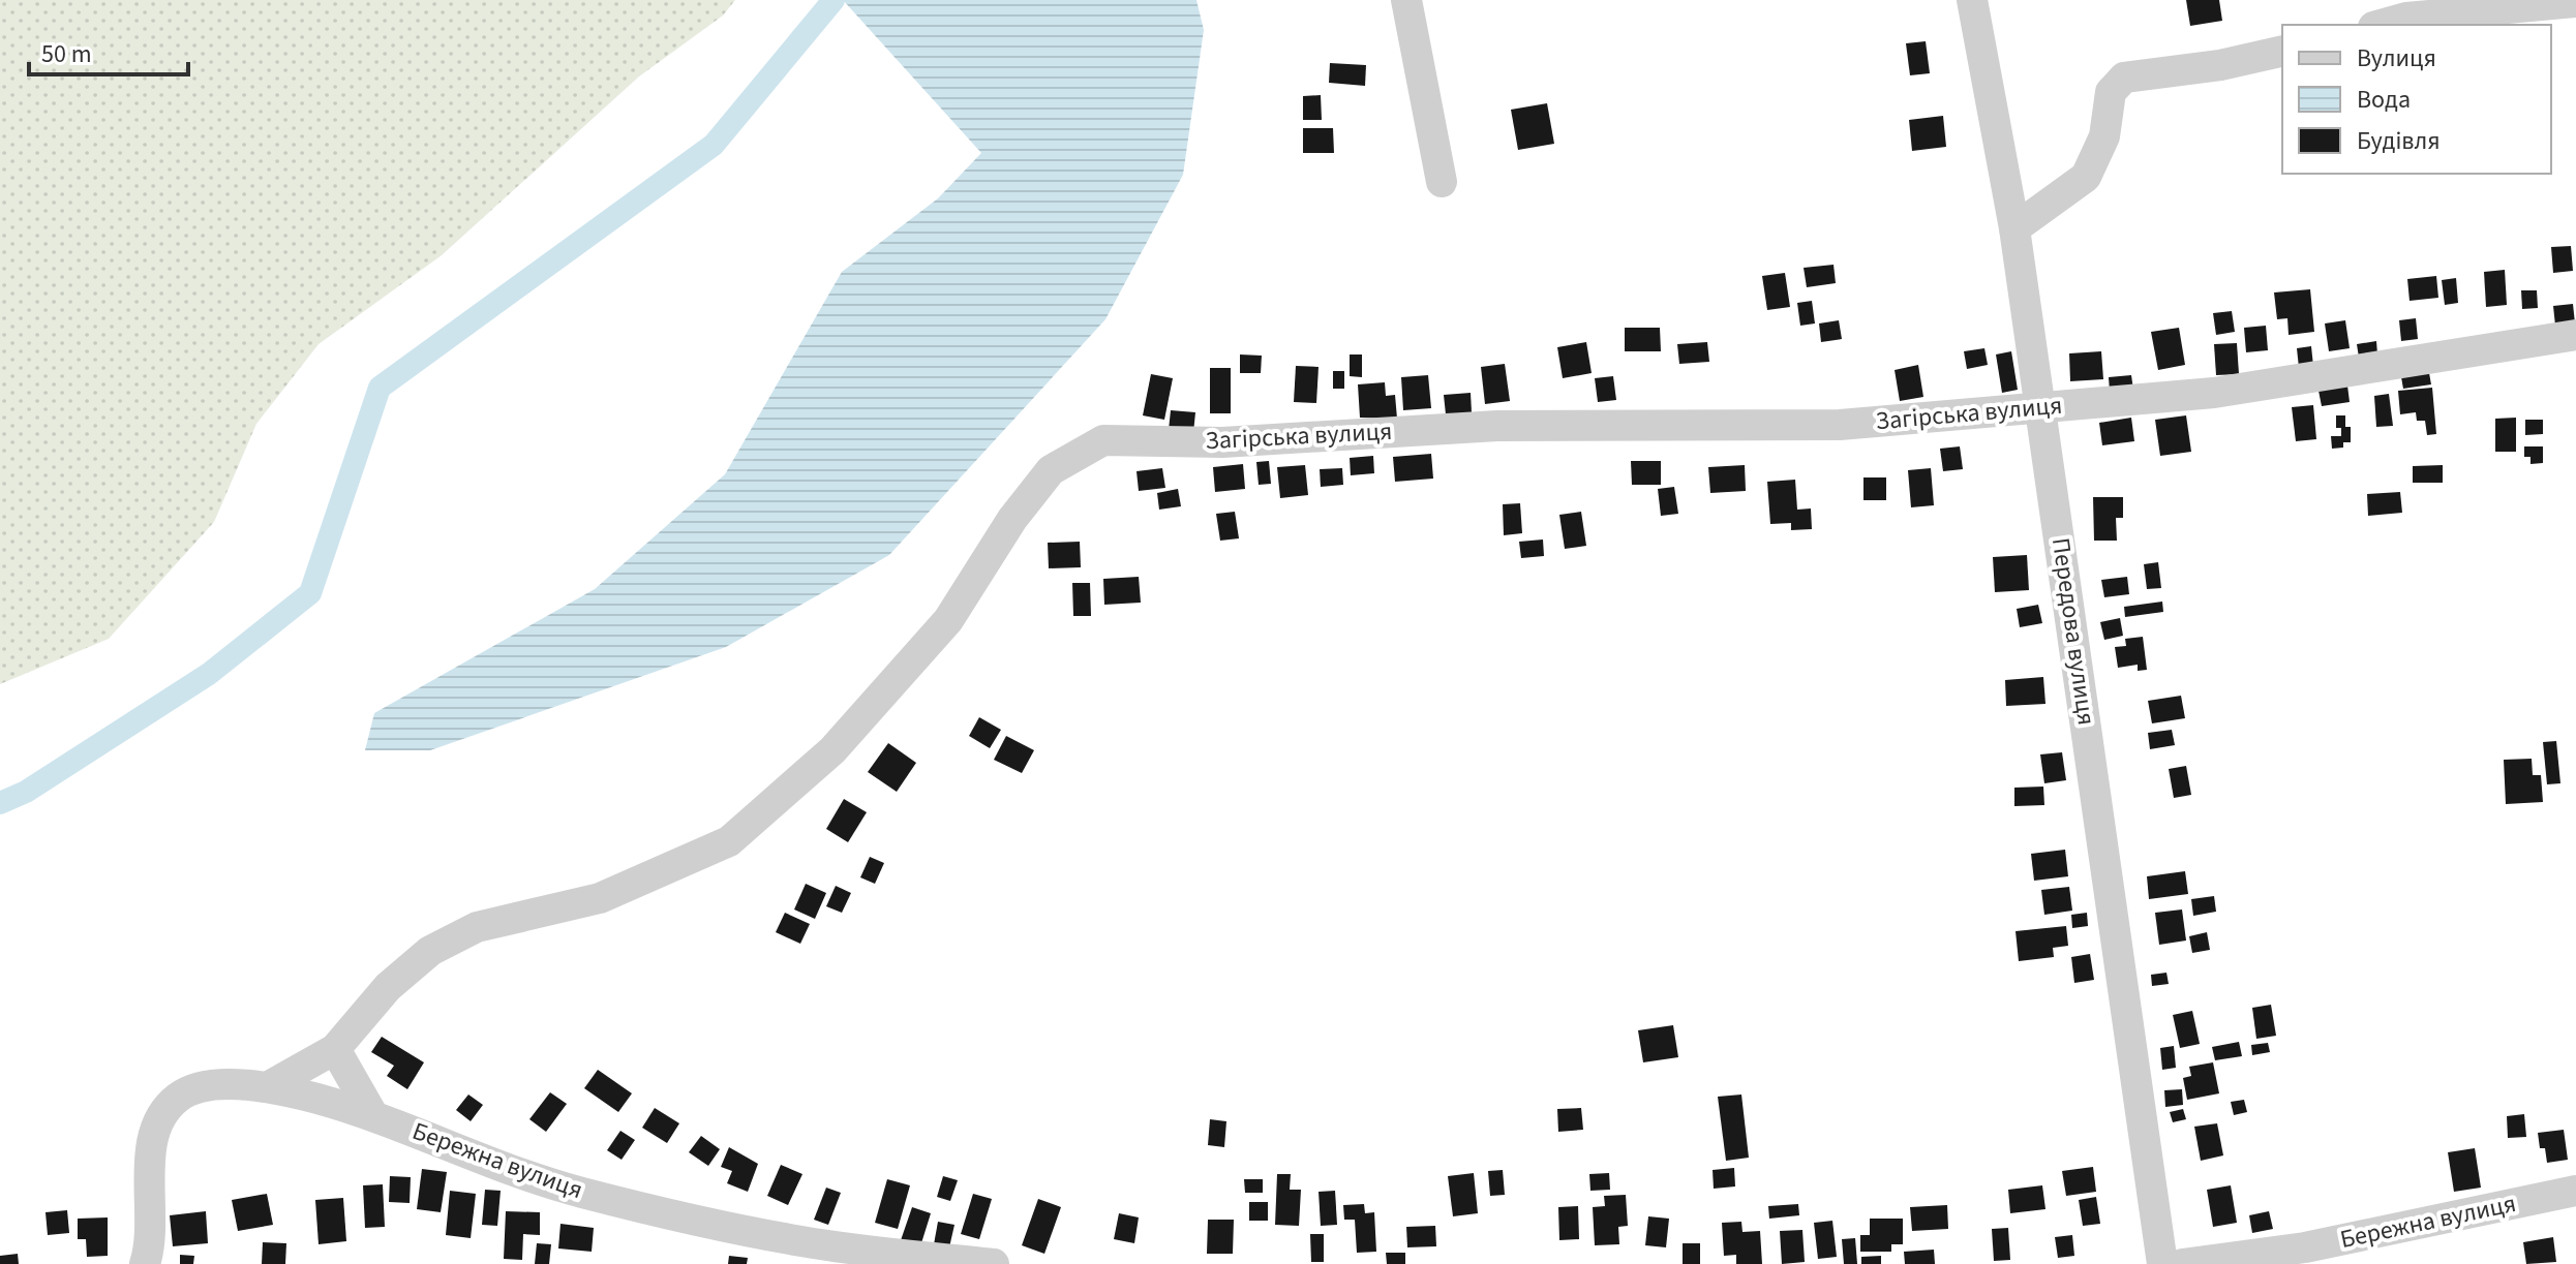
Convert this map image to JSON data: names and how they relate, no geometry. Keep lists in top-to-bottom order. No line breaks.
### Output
{"streets":{"street":["Загірська вулиця","Передова вулиця","Бережна вулиця"]},"crossings":[["Загірська вулиця","Передова вулиця"],["Загірська вулиця","Бережна вулиця"]],"legend":["Вулиця","Вода","Будівля"],"scale_bar":"50 m"}
